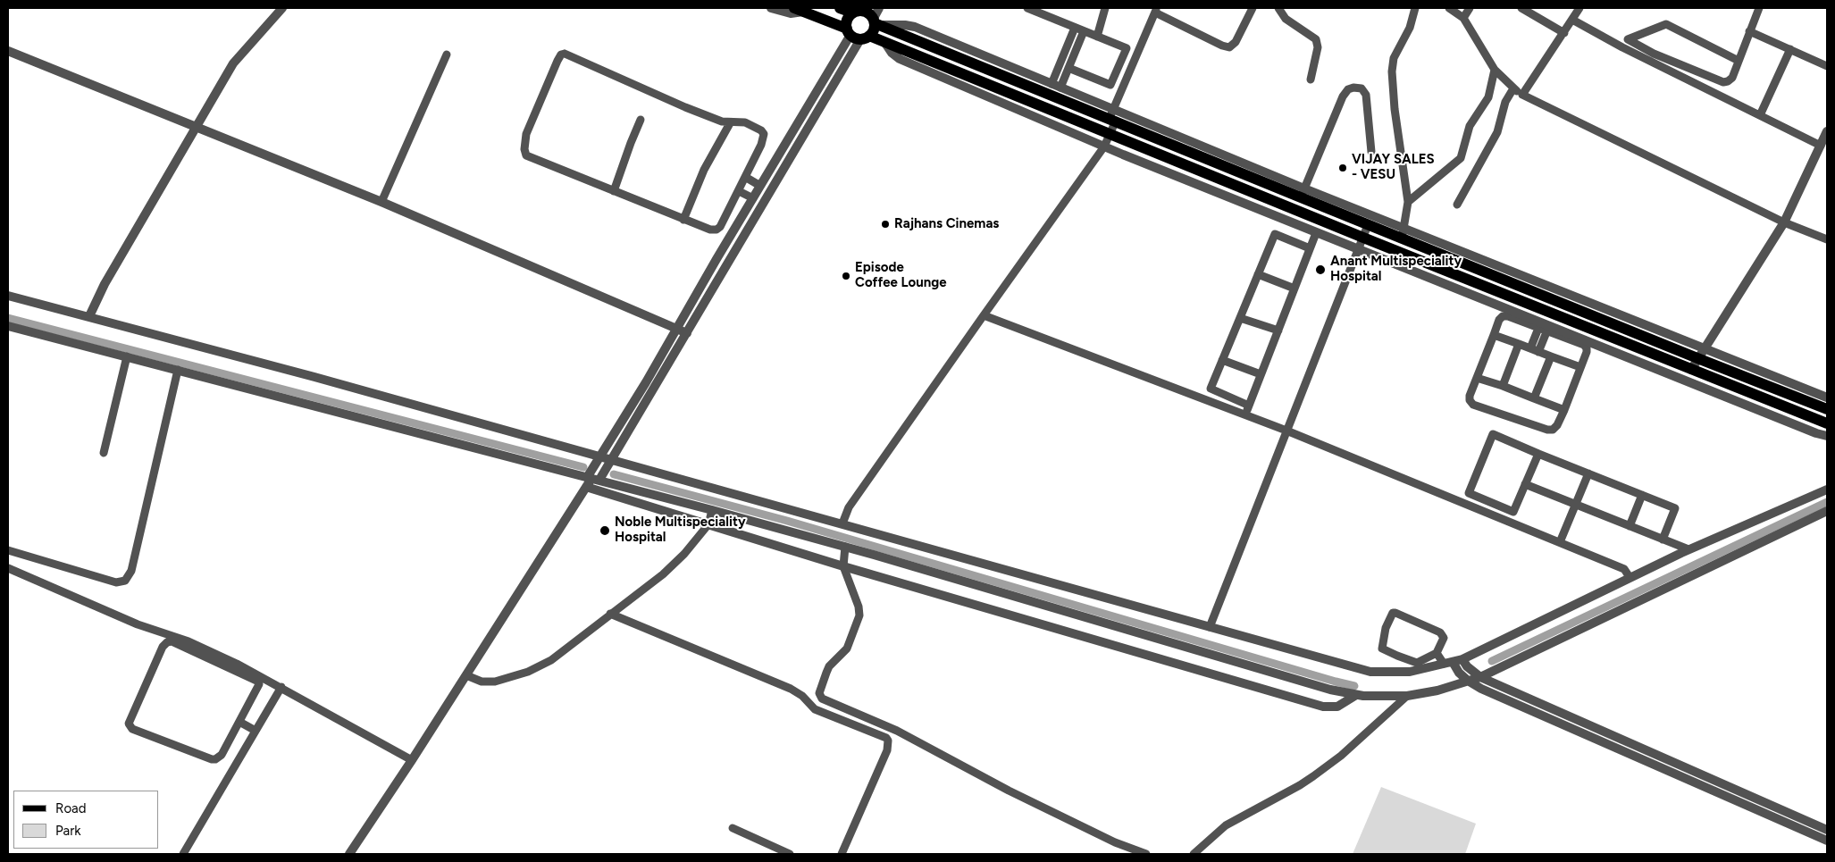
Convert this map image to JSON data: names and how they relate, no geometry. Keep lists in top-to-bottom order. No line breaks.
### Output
{"places":["VIJAY SALES - VESU","Rajhans Cinemas","Anant Multispeciality Hospital","Episode Coffee Lounge","Noble Multispeciality Hospital"],"legend":["Road","Park"]}
